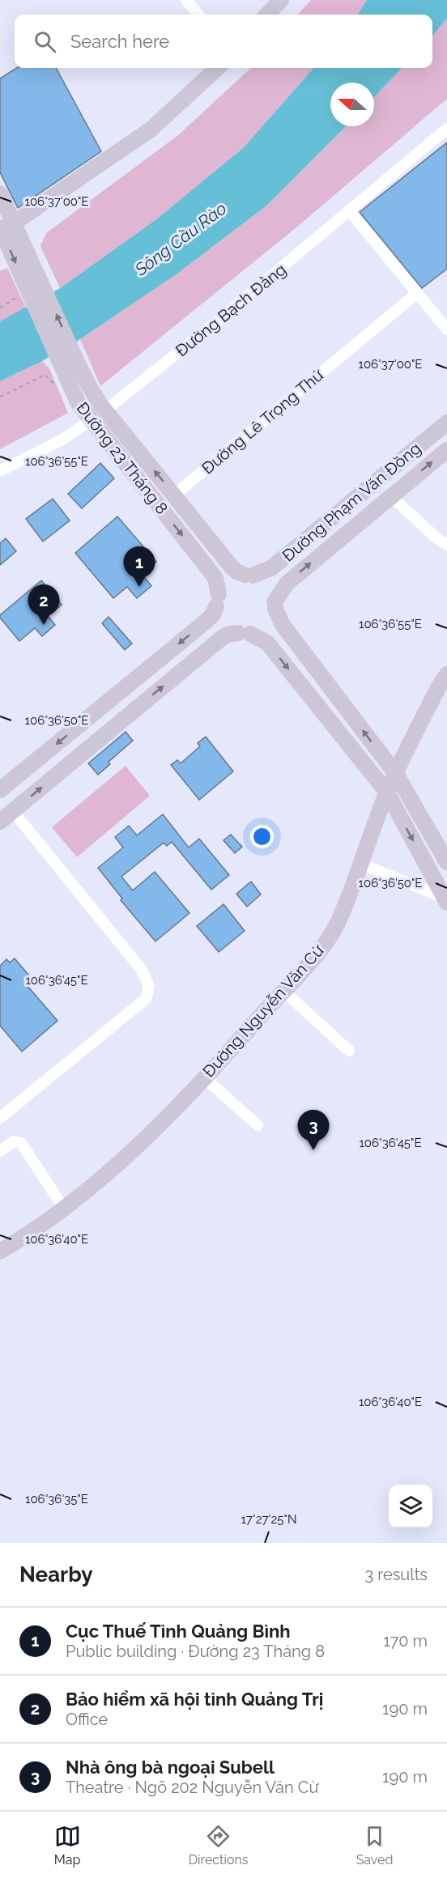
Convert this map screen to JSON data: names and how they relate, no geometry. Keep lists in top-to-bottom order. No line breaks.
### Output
{"streets":{"street":["Đường Bạch Đằng","Đường Lê Trọng Thứ","Đường 23 Tháng 8","Đường Phạm Văn Đồng","Đường Nguyễn Văn Cừ"]},"crossings":[["Đường Bạch Đằng","Đường 23 Tháng 8"],["Đường Lê Trọng Thứ","Đường 23 Tháng 8"],["Đường 23 Tháng 8","Đường Phạm Văn Đồng"]],"water":["Sông Cầu Rào"],"north":"left","page":{"search":"Search here","pins":["1","2","3"],"heading":["Nearby","3 results"],"list":[{"mark":"1","name":"Cục Thuế Tỉnh Quảng Bình","note":"Public building · Đường 23 Tháng 8","value":"170 m"},{"mark":"2","name":"Bảo hiểm xã hội tỉnh Quảng Trị","note":"Office","value":"190 m"},{"mark":"3","name":"Nhà ông bà ngoại Subell","note":"Theatre · Ngõ 202 Nguyễn Văn Cừ","value":"190 m"}],"nav":["Map","Directions","Saved"]},"coordinates":["106°37'00\"E","106°36'55\"E","106°36'50\"E","106°36'45\"E","106°36'40\"E","106°36'35\"E","17°27'25\"N"]}
